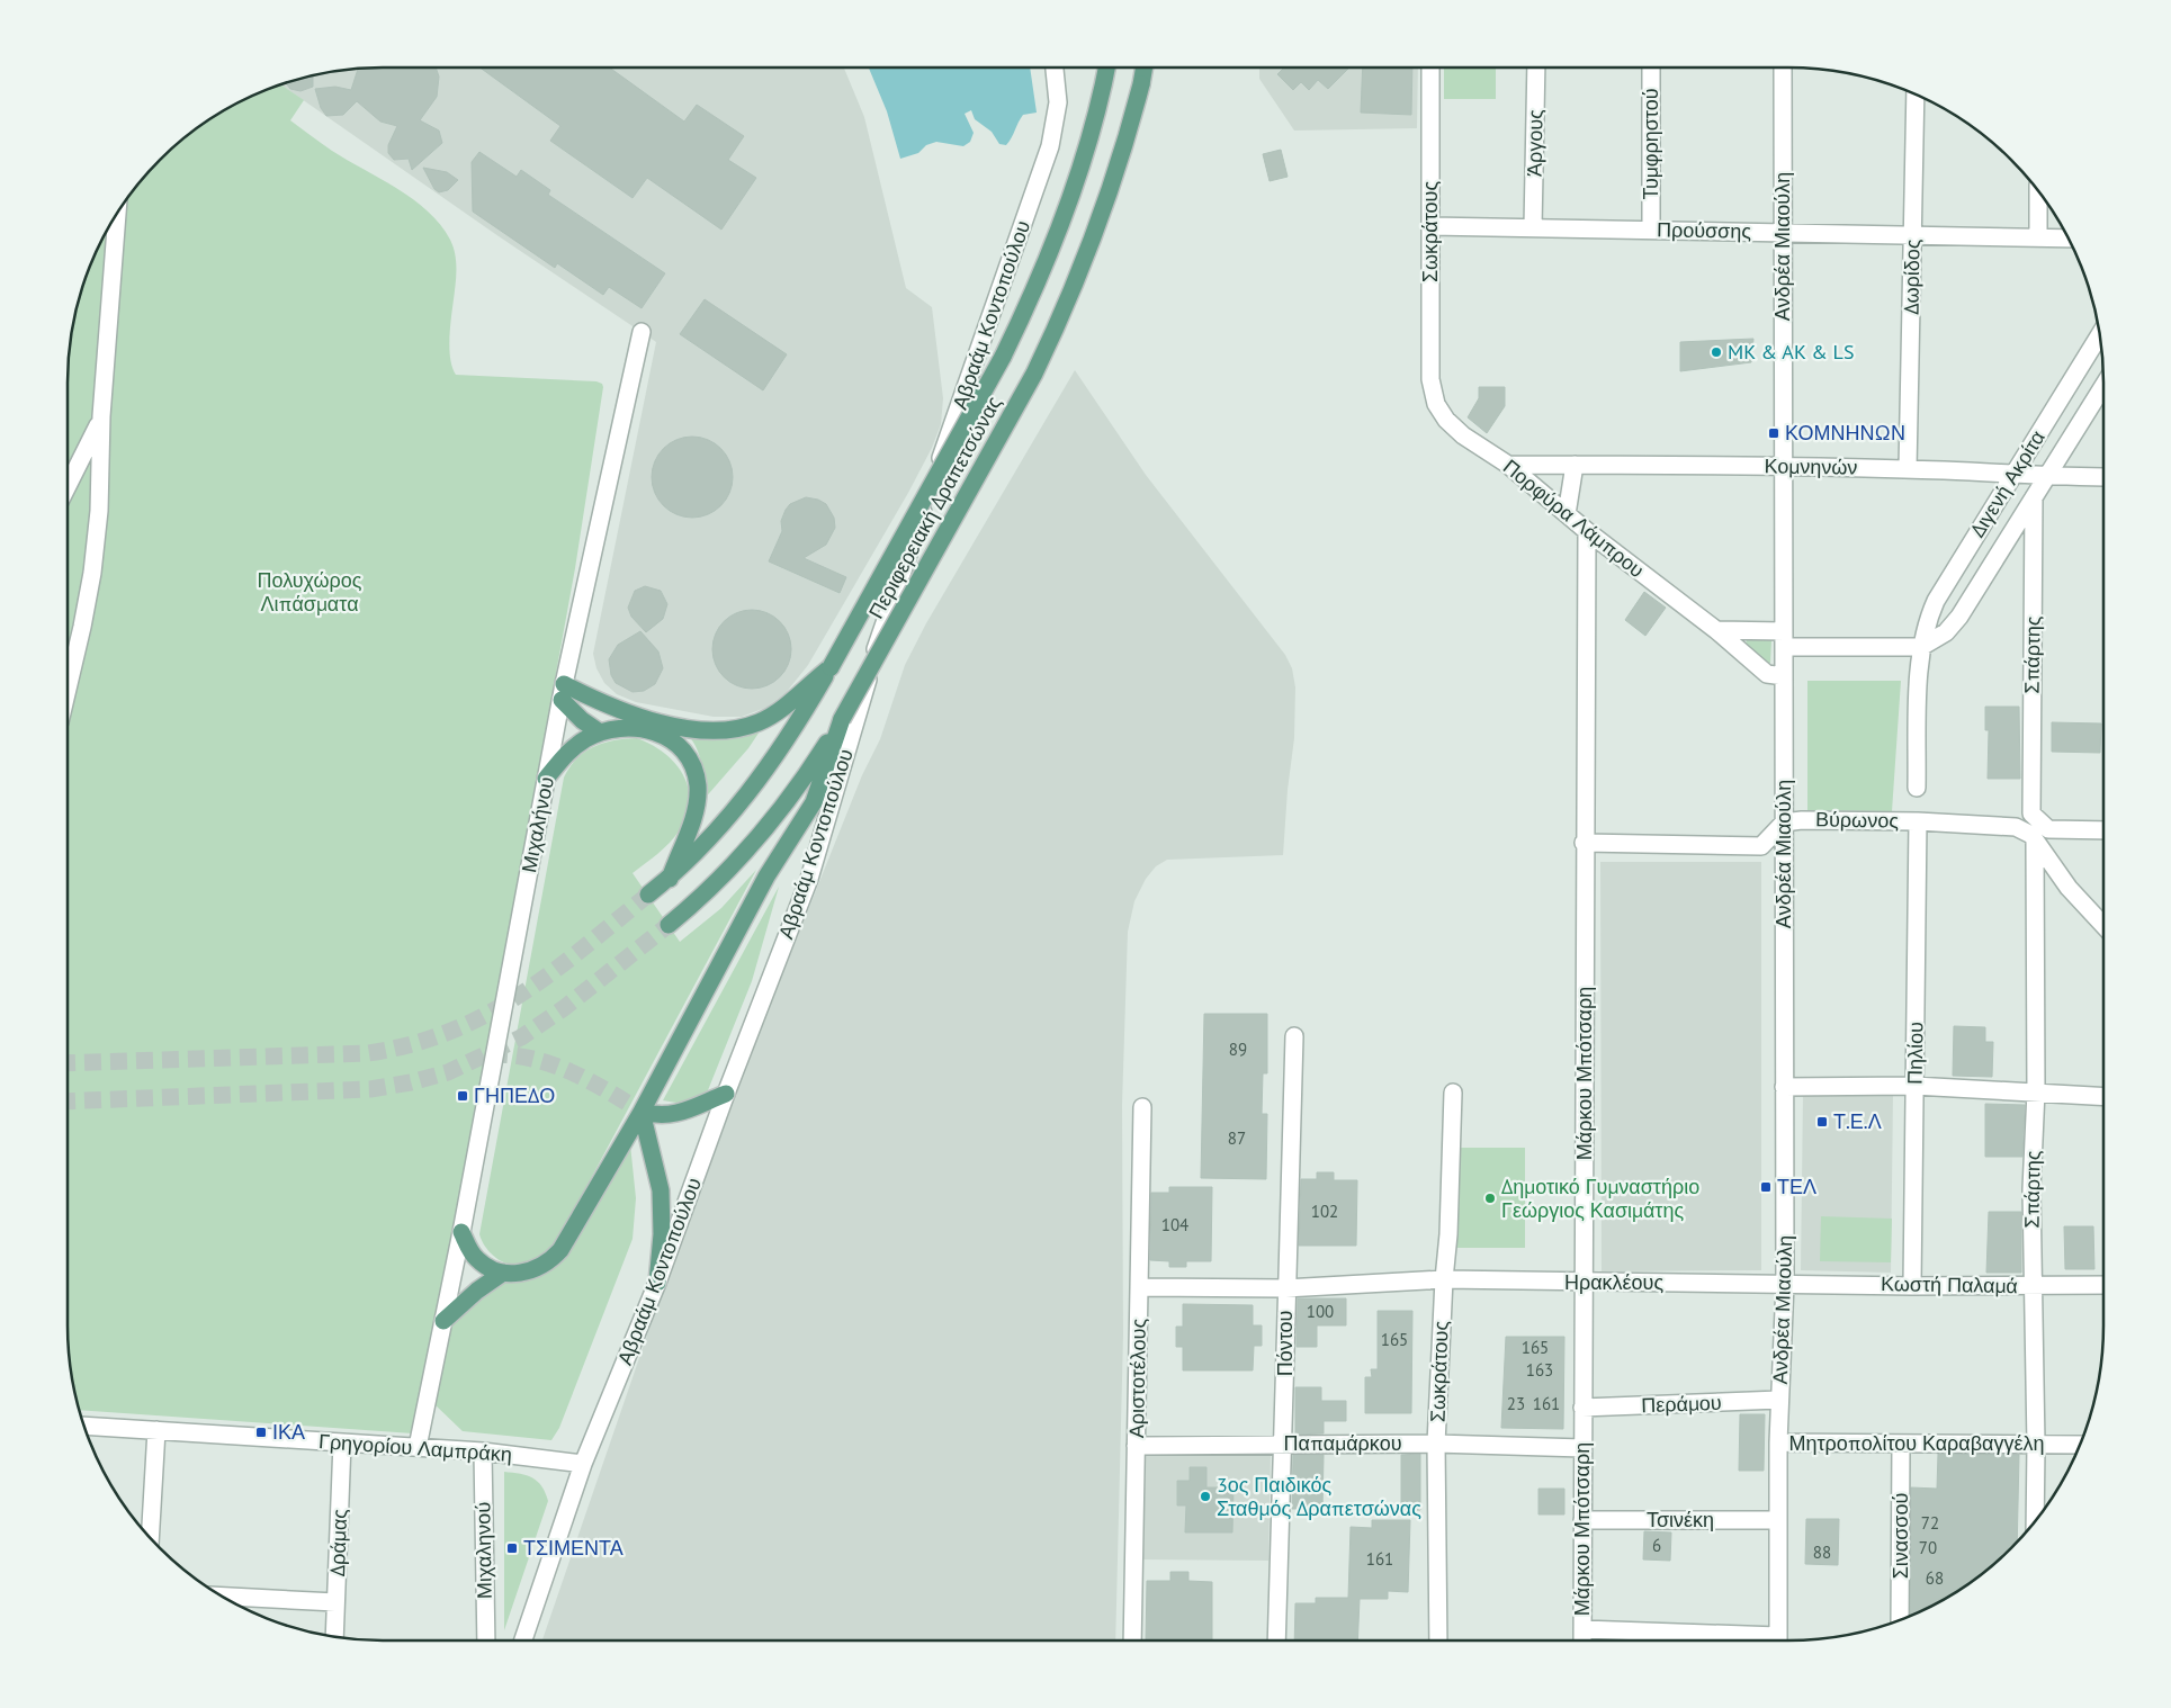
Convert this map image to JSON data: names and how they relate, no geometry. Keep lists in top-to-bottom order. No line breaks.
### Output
{"streets":{"main road":["Περιφερειακή Δραπετσώνας"],"street":["Άργους","Τυμφρηστού","Προύσσης","Σωκράτους","Ανδρέα Μιαούλη","Δωρίδος","Αβραάμ Κοντοπούλου","Κομνηνών","Διγενή Ακρίτα","Πορφύρα Λάμπρου","Σπάρτης","Βύρωνος","Μιχαλήνου","Πηλίου","Μάρκου Μπότσαρη","Ηρακλέους","Κωστή Παλαμά","Πόντου","Αριστοτέλους","Περάμου","Παπαμάρκου","Μητροπολίτου Καραβαγγέλη","Γρηγορίου Λαμπράκη","Τσινέκη","Σινασσού","Δράμας","Μιχαληνού"]},"crossings":[["Άργους","Προύσσης"],["Τυμφρηστού","Προύσσης"],["Προύσσης","Σωκράτους"],["Προύσσης","Ανδρέα Μιαούλη"],["Προύσσης","Δωρίδος"],["Σωκράτους","Πορφύρα Λάμπρου"],["Σωκράτους","Ηρακλέους"],["Σωκράτους","Παπαμάρκου"],["Ανδρέα Μιαούλη","Κομνηνών"],["Ανδρέα Μιαούλη","Διγενή Ακρίτα"],["Ανδρέα Μιαούλη","Πορφύρα Λάμπρου"],["Ανδρέα Μιαούλη","Βύρωνος"],["Ανδρέα Μιαούλη","Ηρακλέους"],["Ανδρέα Μιαούλη","Κωστή Παλαμά"],["Ανδρέα Μιαούλη","Περάμου"],["Ανδρέα Μιαούλη","Μητροπολίτου Καραβαγγέλη"],["Ανδρέα Μιαούλη","Τσινέκη"],["Δωρίδος","Κομνηνών"],["Αβραάμ Κοντοπούλου","Γρηγορίου Λαμπράκη"],["Κομνηνών","Διγενή Ακρίτα"],["Κομνηνών","Πορφύρα Λάμπρου"],["Διγενή Ακρίτα","Σπάρτης"],["Πορφύρα Λάμπρου","Μάρκου Μπότσαρη"],["Σπάρτης","Βύρωνος"],["Σπάρτης","Κωστή Παλαμά"],["Σπάρτης","Μητροπολίτου Καραβαγγέλη"],["Βύρωνος","Πηλίου"],["Πηλίου","Κωστή Παλαμά"],["Μάρκου Μπότσαρη","Ηρακλέους"],["Μάρκου Μπότσαρη","Περάμου"],["Μάρκου Μπότσαρη","Παπαμάρκου"],["Μάρκου Μπότσαρη","Τσινέκη"],["Ηρακλέους","Κωστή Παλαμά"],["Ηρακλέους","Πόντου"],["Ηρακλέους","Αριστοτέλους"],["Πόντου","Παπαμάρκου"],["Αριστοτέλους","Παπαμάρκου"],["Μητροπολίτου Καραβαγγέλη","Σινασσού"],["Γρηγορίου Λαμπράκη","Δράμας"],["Γρηγορίου Λαμπράκη","Μιχαληνού"]],"parks":["Πολυχώρος Λιπάσματα"],"places":{"other":["MK & AK & LS","Δημοτικό Γυμναστήριο Γεώργιος Κασιμάτης","3ος Παιδικός Σταθμός Δραπετσώνας"],"transit":["ΚΟΜΝΗΝΩΝ","ΓΗΠΕΔΟ","Τ.Ε.Λ","ΤΕΛ","ΙΚΑ","ΤΣΙΜΕΝΤΑ"]},"house_numbers":["89","87","102","104","100","165","165","163","23","161","72","6","70","88","161","68"]}
